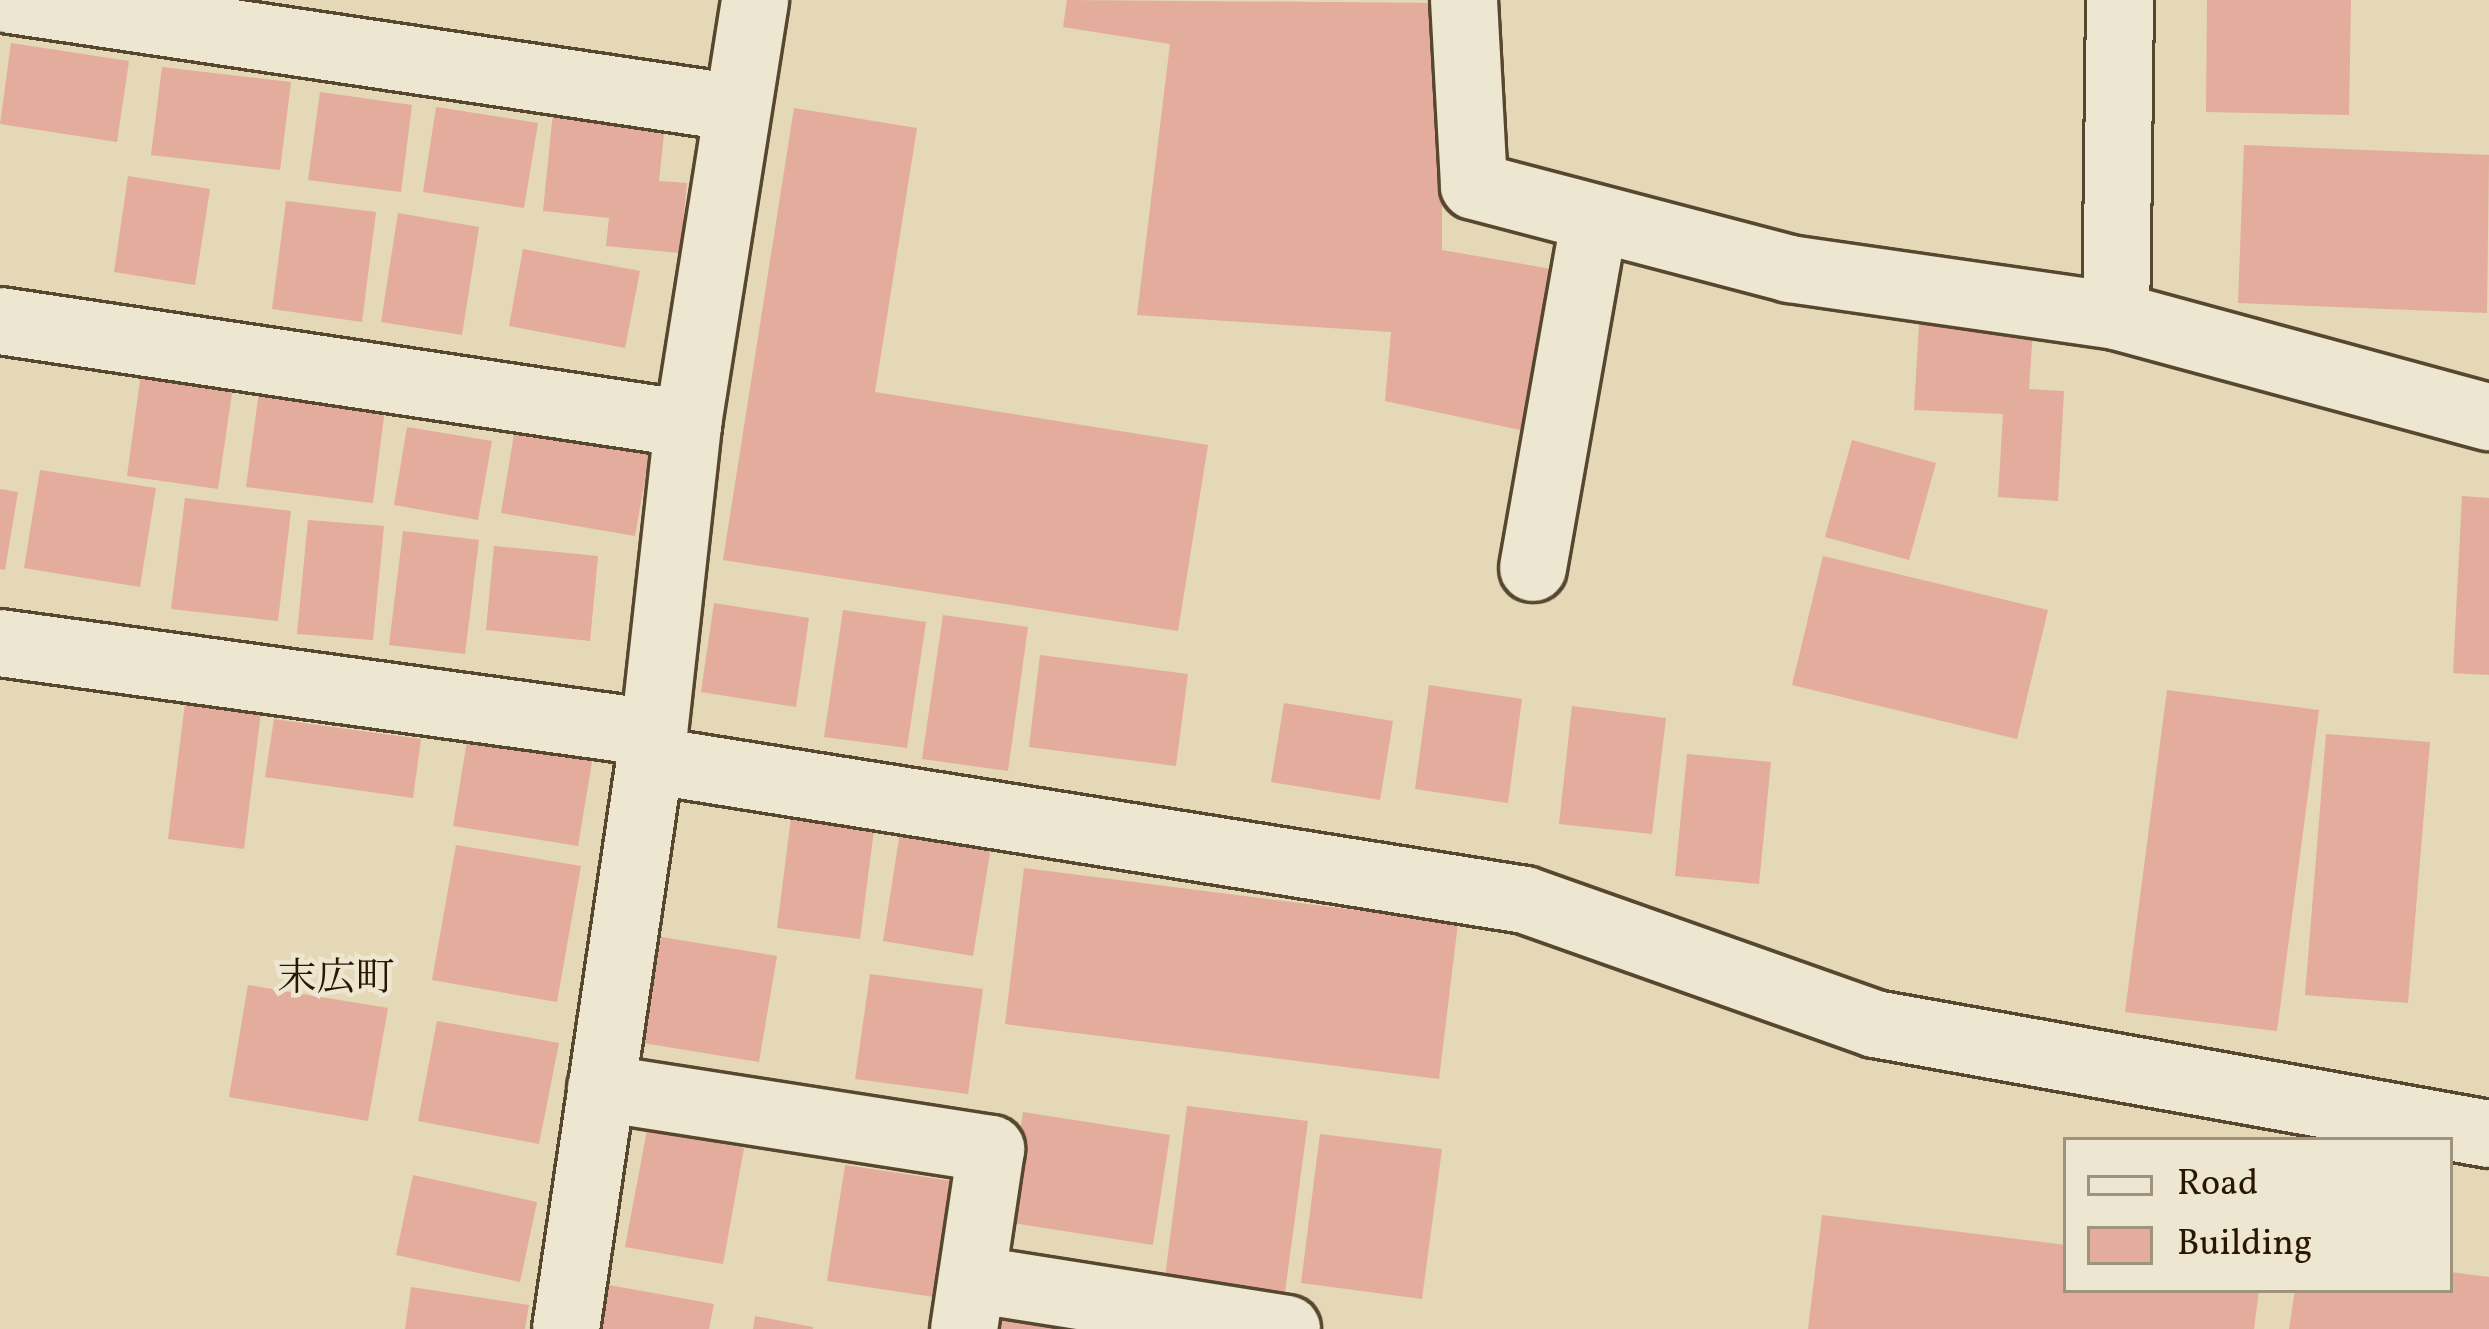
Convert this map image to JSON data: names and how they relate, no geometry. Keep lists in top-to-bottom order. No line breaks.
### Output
{"districts":["末広町"],"legend":["Road","Building"]}
